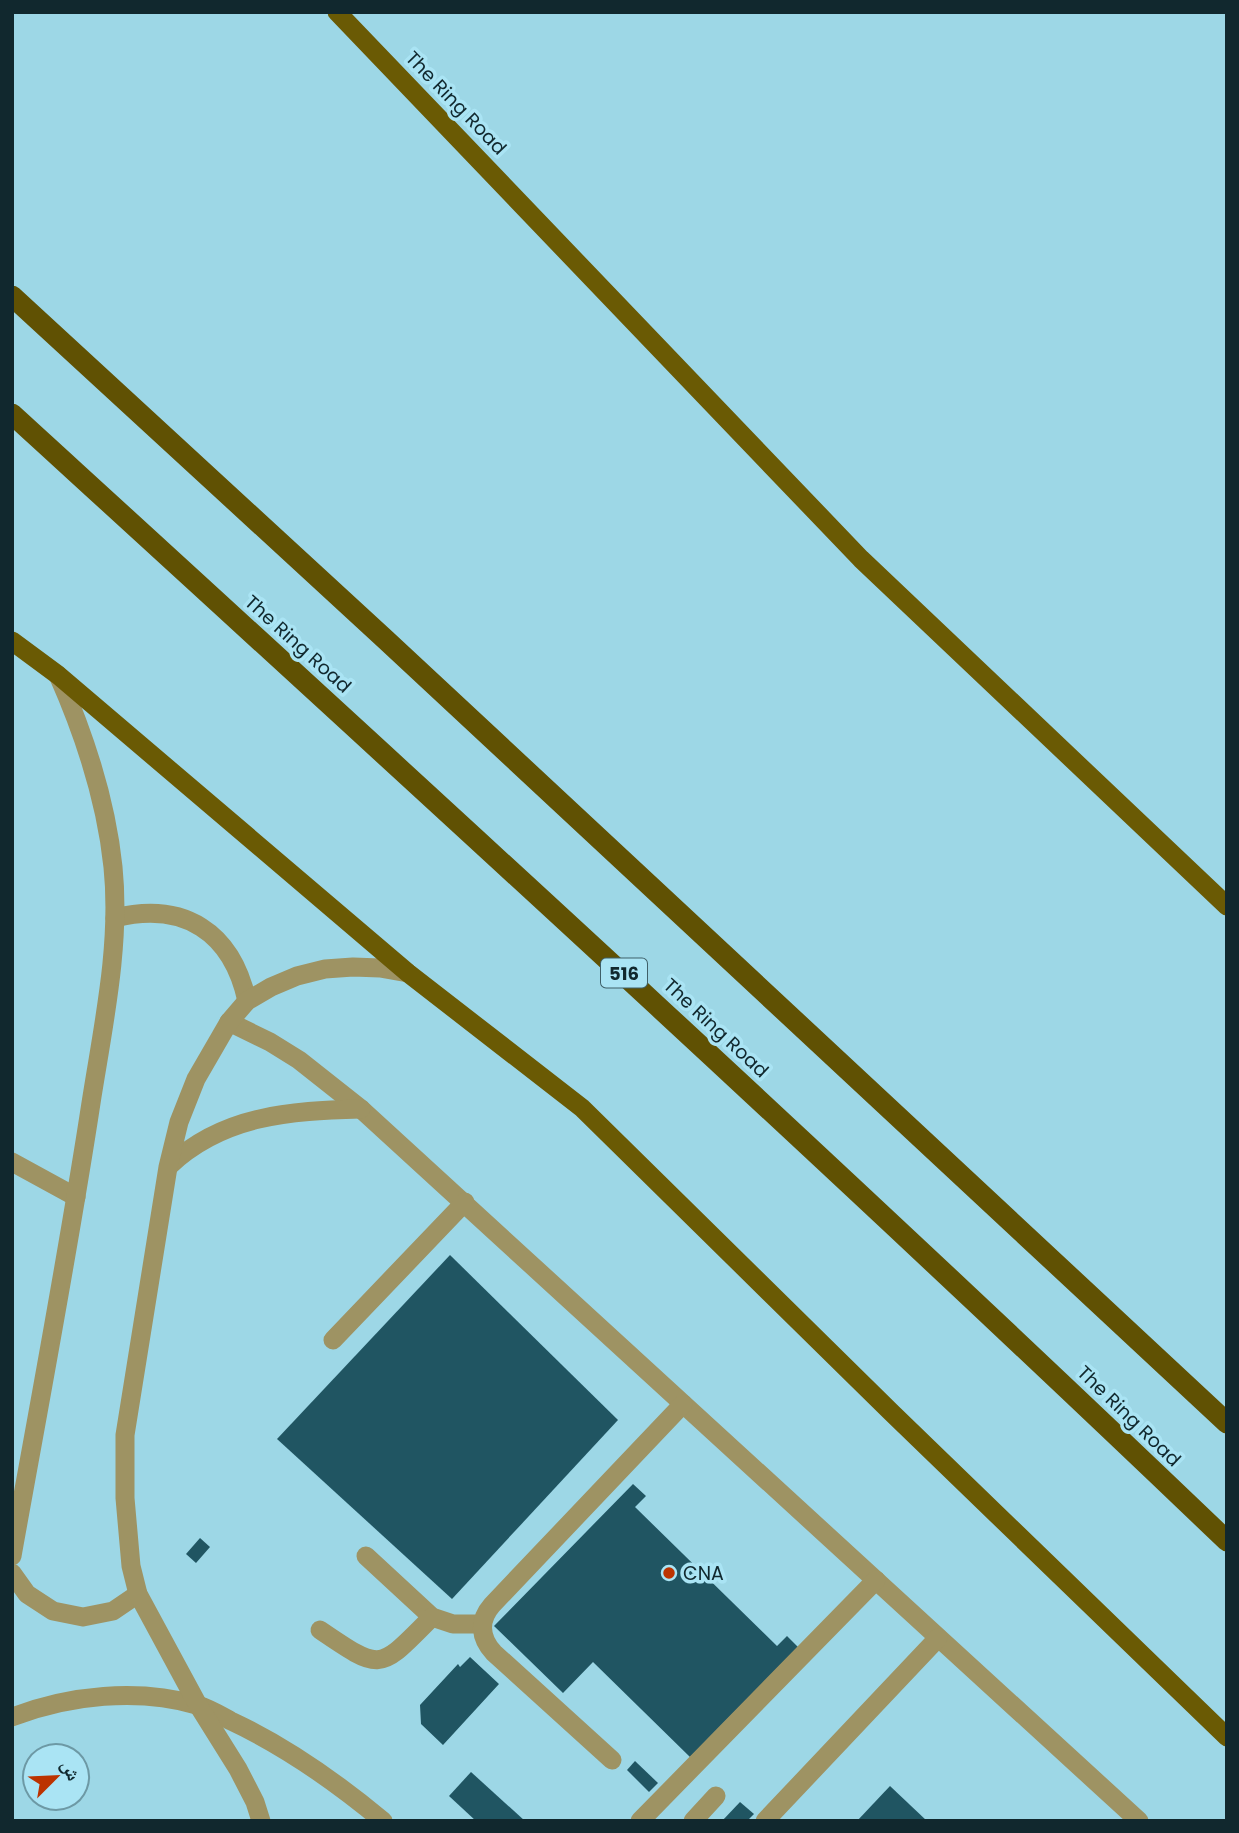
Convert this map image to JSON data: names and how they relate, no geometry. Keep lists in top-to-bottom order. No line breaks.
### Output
{"streets":{"highway":["The Ring Road","516"]},"places":["CNA"],"north":"top right"}
